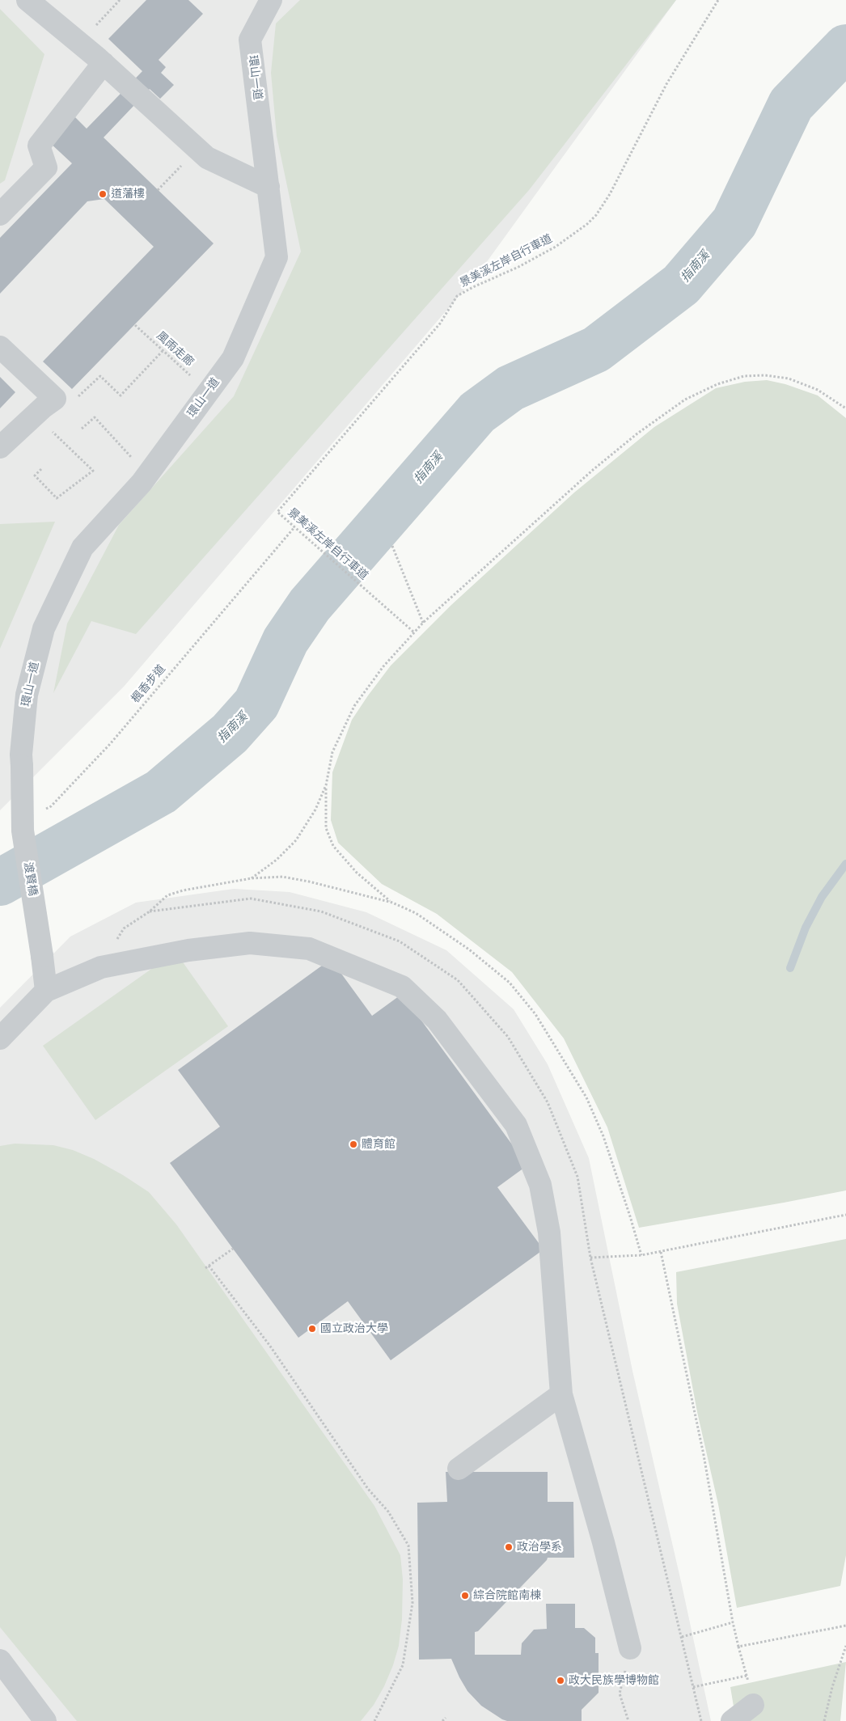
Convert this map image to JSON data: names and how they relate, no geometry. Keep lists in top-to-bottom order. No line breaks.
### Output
{"streets":{"lane":["環山一道","渡賢橋"],"path":["景美溪左岸自行車道","風雨走廊","楓香步道"]},"crossings":[["環山一道","渡賢橋"],["景美溪左岸自行車道","楓香步道"]],"water":["指南溪"],"places":["道藩樓","體育館","國立政治大學","政治學系","綜合院館南棟","政大民族學博物館"]}
